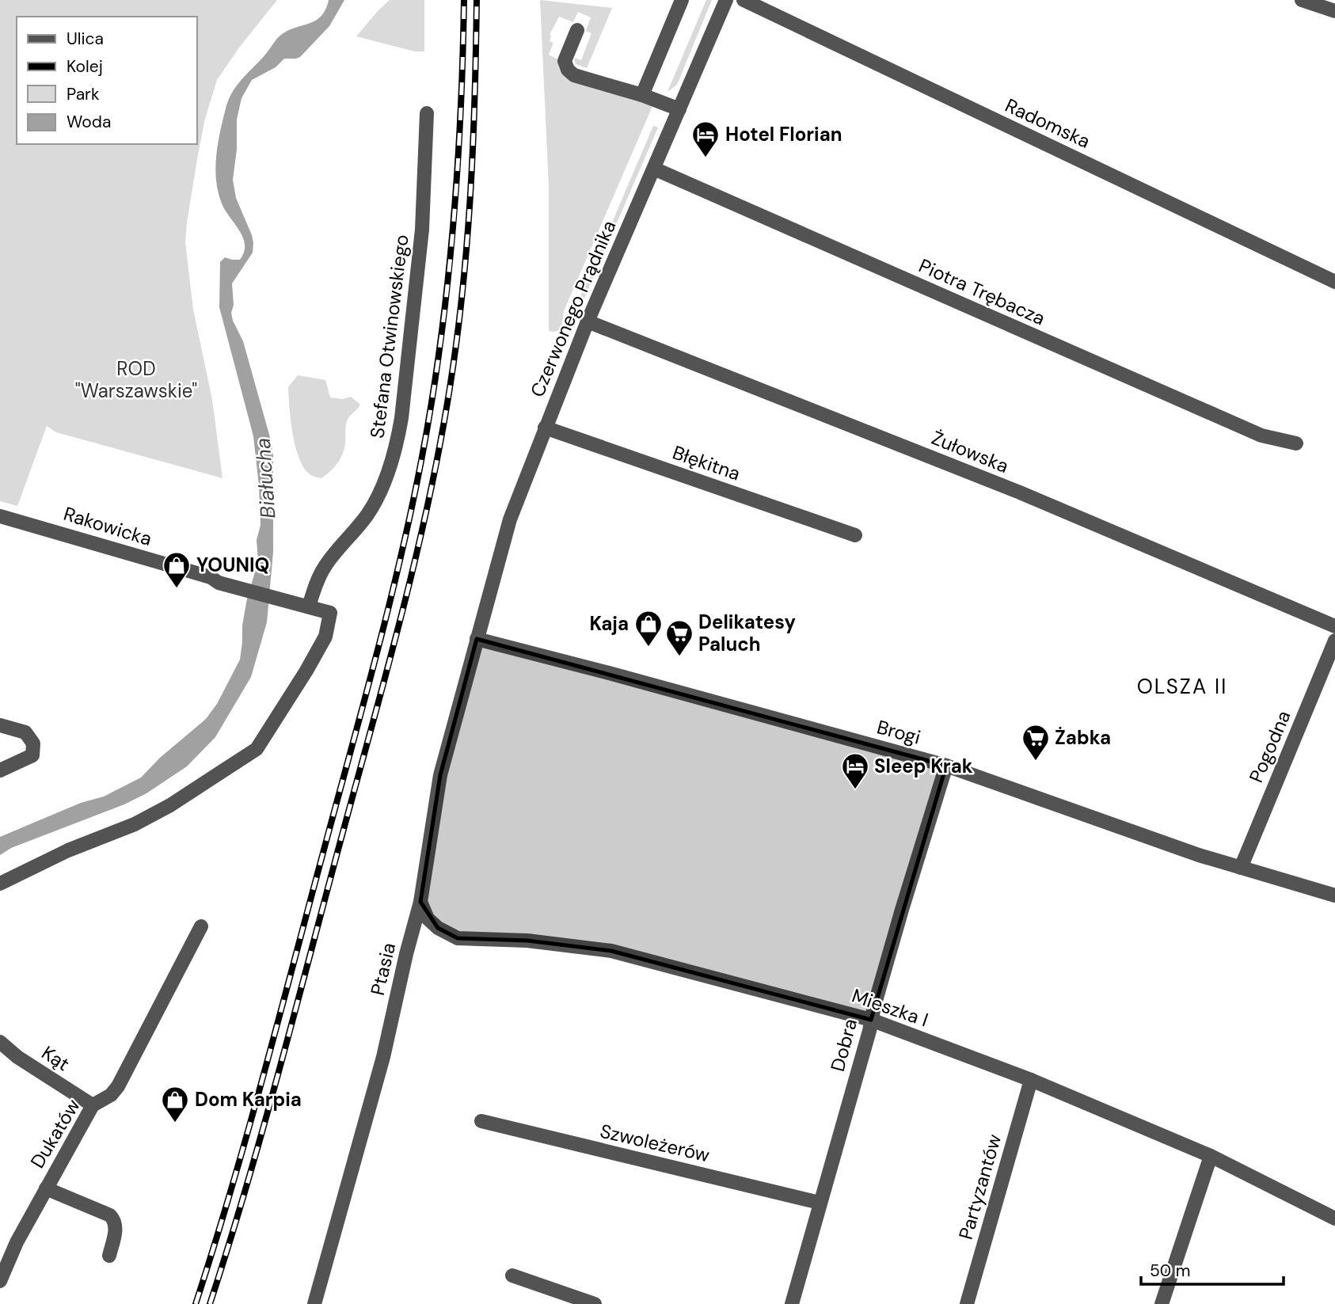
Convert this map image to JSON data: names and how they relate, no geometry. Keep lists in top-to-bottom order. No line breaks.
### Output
{"streets":{"street":["Radomska","Piotra Trębacza","Czerwonego Prądnika","Stefana Otwinowskiego","Żułowska","Błękitna","Rakowicka","Brogi","Pogodna","Ptasia","Mieszka I","Dobra","Kąt","Dukatów","Szwoleżerów","Partyzantów"]},"crossings":[["Piotra Trębacza","Czerwonego Prądnika"],["Czerwonego Prądnika","Żułowska"],["Czerwonego Prądnika","Błękitna"],["Czerwonego Prądnika","Brogi"],["Czerwonego Prądnika","Ptasia"],["Stefana Otwinowskiego","Rakowicka"],["Brogi","Pogodna"],["Brogi","Ptasia"],["Brogi","Dobra"],["Ptasia","Mieszka I"],["Mieszka I","Dobra"],["Mieszka I","Partyzantów"],["Dobra","Szwoleżerów"],["Kąt","Dukatów"]],"districts":["OLSZA II"],"water":["Białucha"],"parks":["ROD \"Warszawskie\""],"places":{"hotel":["Hotel Florian","Sleep Krak"],"shop":["YOUNIQ","Kaja","Dom Karpia"],"supermarket":["Delikatesy Paluch","Żabka"]},"legend":["Ulica","Kolej","Park","Woda"],"scale_bar":"50 m"}
